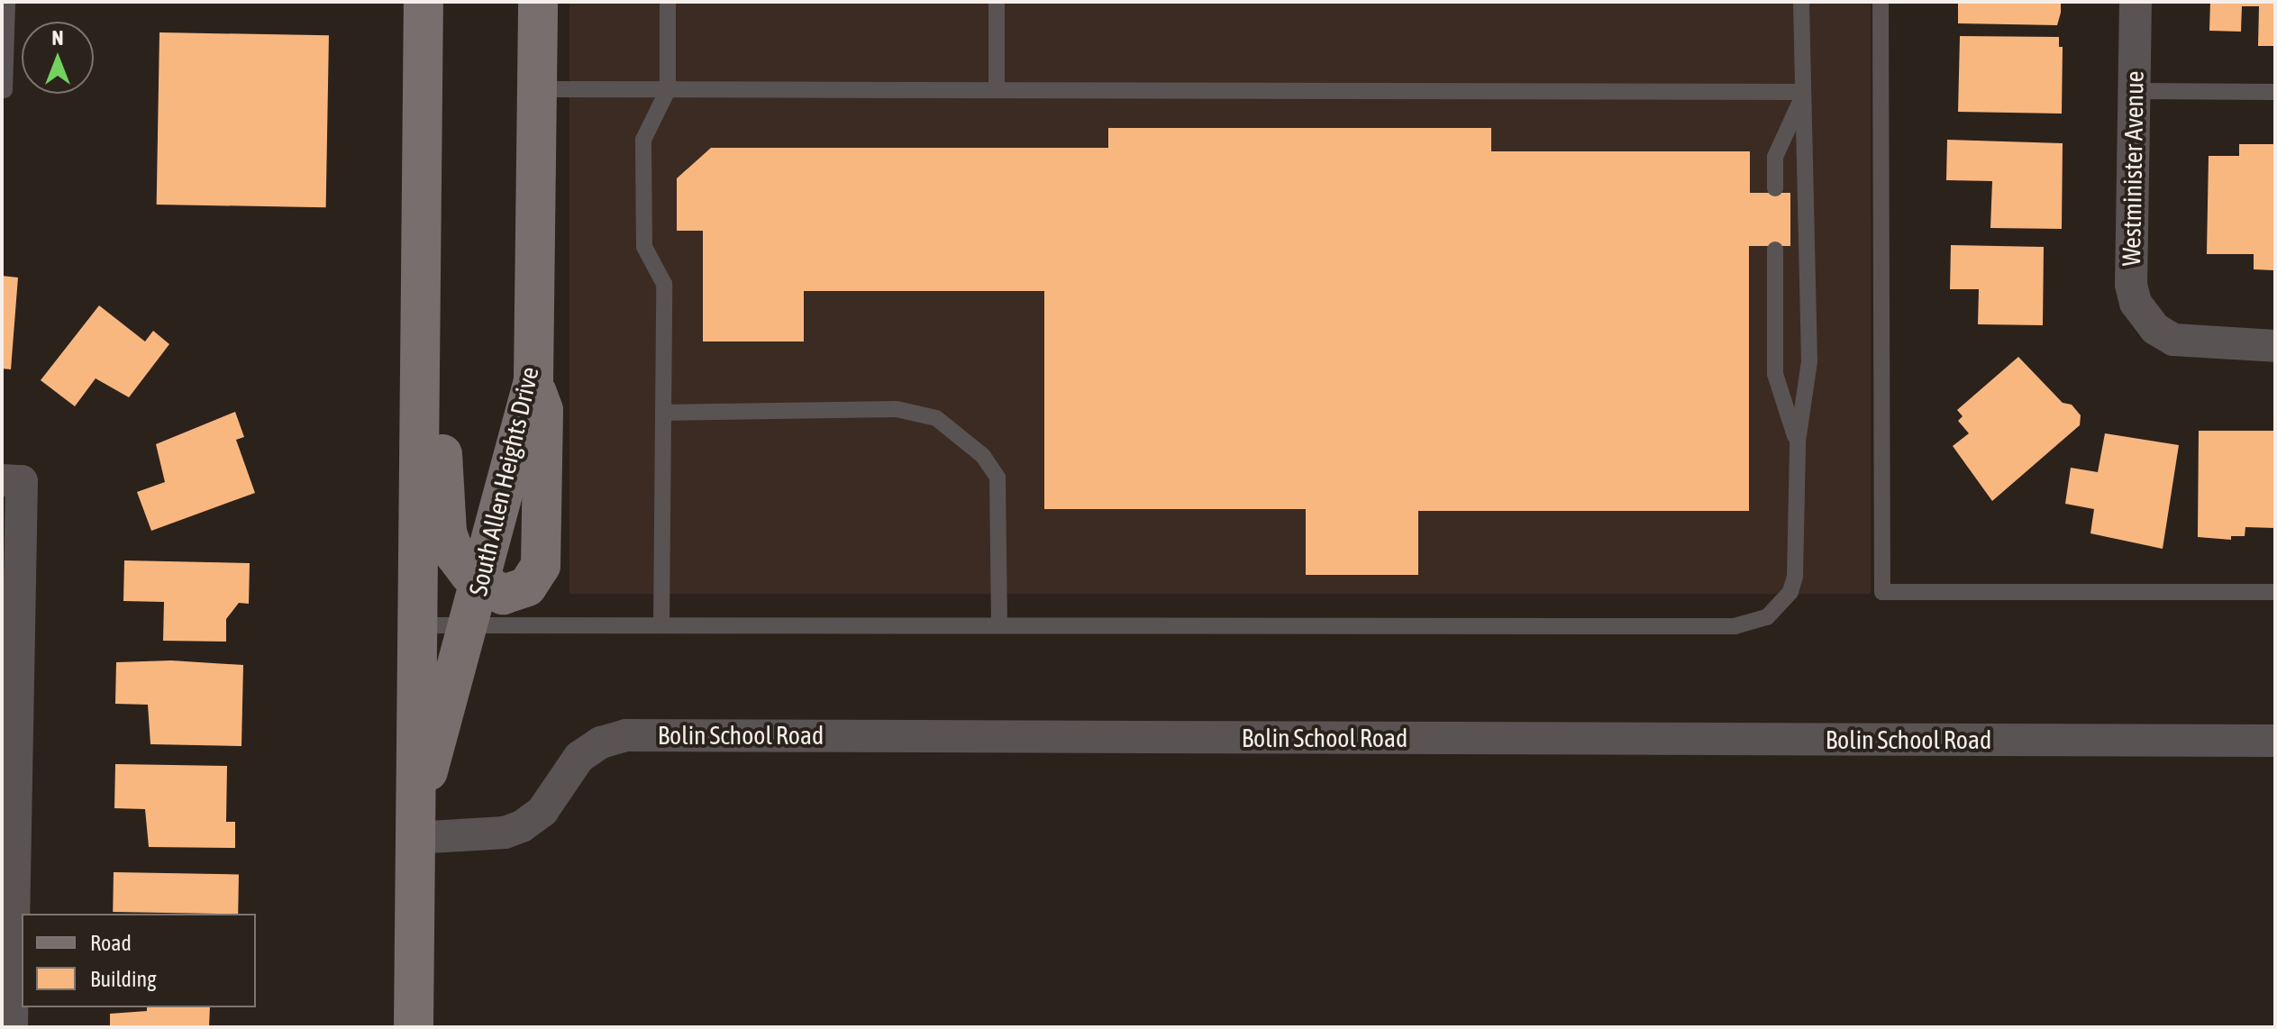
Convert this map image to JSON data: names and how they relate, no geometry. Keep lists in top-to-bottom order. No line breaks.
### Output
{"streets":{"main road":["South Allen Heights Drive"],"street":["Westminister Avenue","Bolin School Road"]},"crossings":[["South Allen Heights Drive","Bolin School Road"]],"legend":["Road","Building"],"north":"top"}
